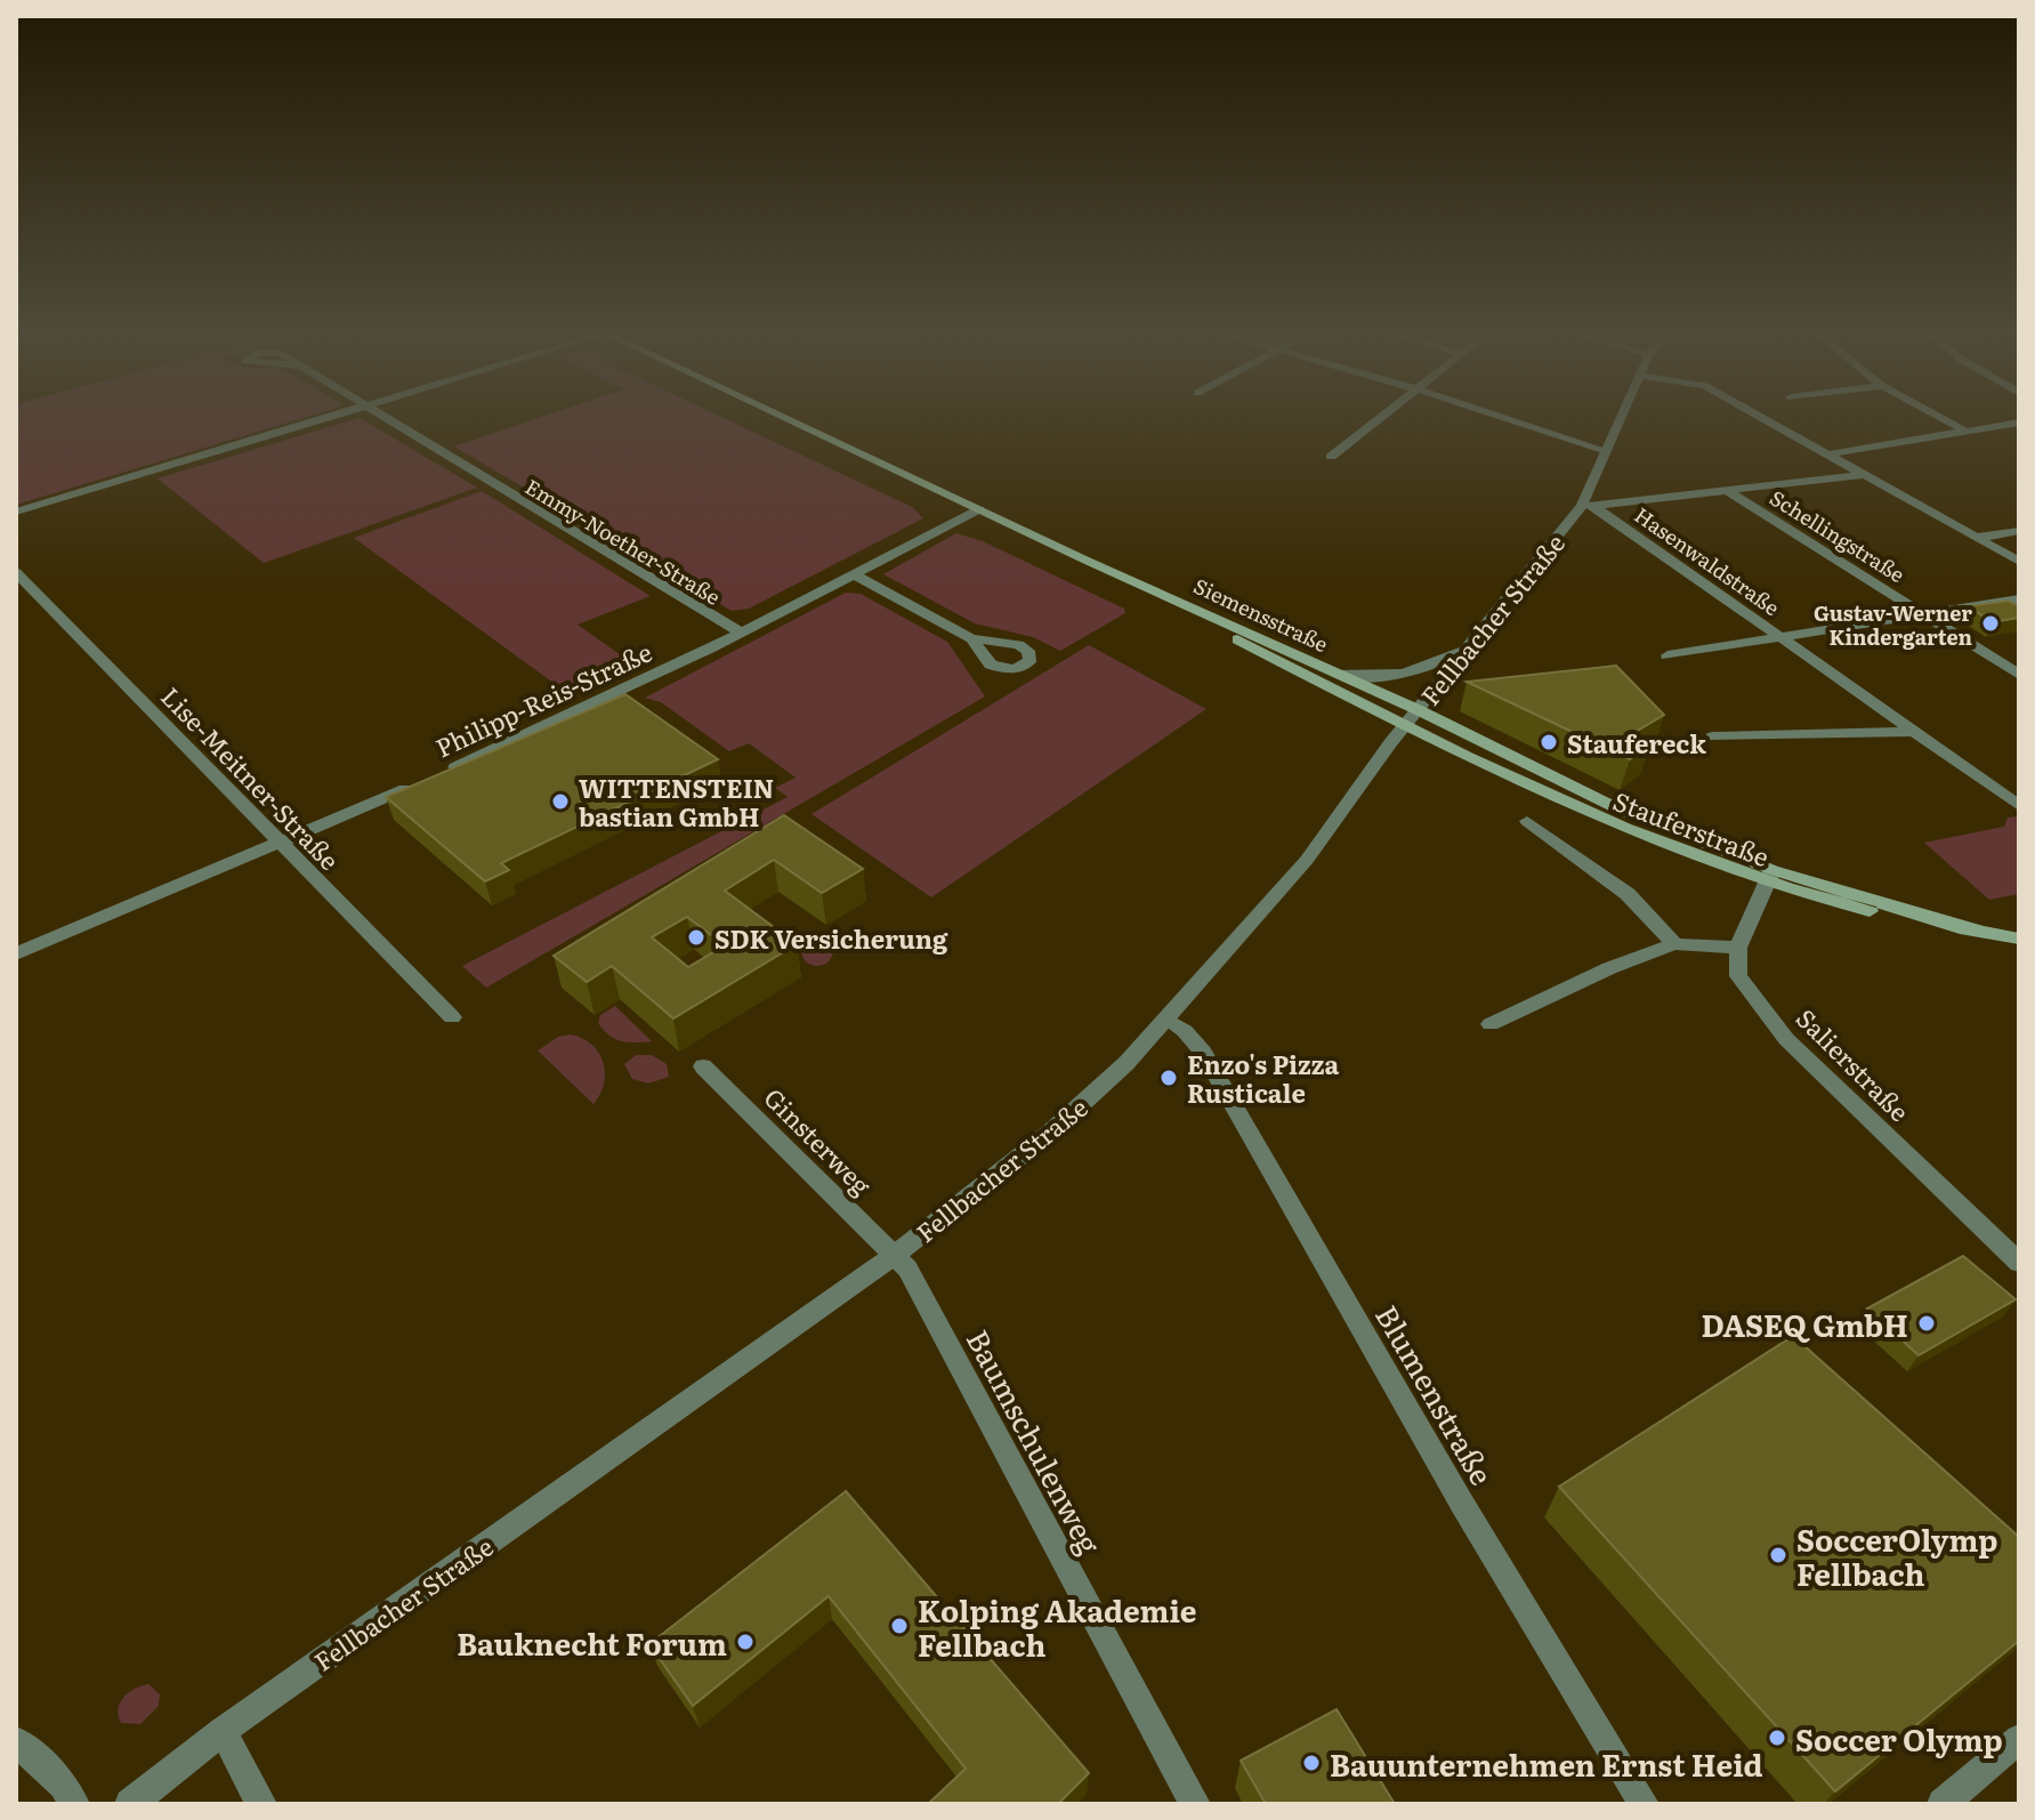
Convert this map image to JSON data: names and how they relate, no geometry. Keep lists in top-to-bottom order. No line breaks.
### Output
{"streets":{"main road":["Siemensstraße","Stauferstraße"],"street":["Schellingstraße","Emmy-Noether-Straße","Hasenwaldstraße","Fellbacher Straße","Philipp-Reis-Straße","Lise-Meitner-Straße","Salierstraße","Ginsterweg","Blumenstraße","Baumschulenweg"]},"crossings":[["Emmy-Noether-Straße","Philipp-Reis-Straße"],["Hasenwaldstraße","Fellbacher Straße"],["Siemensstraße","Fellbacher Straße"],["Siemensstraße","Philipp-Reis-Straße"],["Siemensstraße","Stauferstraße"],["Fellbacher Straße","Stauferstraße"],["Fellbacher Straße","Ginsterweg"],["Fellbacher Straße","Blumenstraße"],["Fellbacher Straße","Baumschulenweg"],["Philipp-Reis-Straße","Lise-Meitner-Straße"],["Ginsterweg","Baumschulenweg"]],"places":["Gustav-Werner Kindergarten","Staufereck","WITTENSTEIN bastian GmbH","SDK Versicherung","Enzo's Pizza Rusticale","DASEQ GmbH","SoccerOlymp Fellbach","Kolping Akademie Fellbach","Bauknecht Forum","Soccer Olymp","Bauunternehmen Ernst Heid"]}
